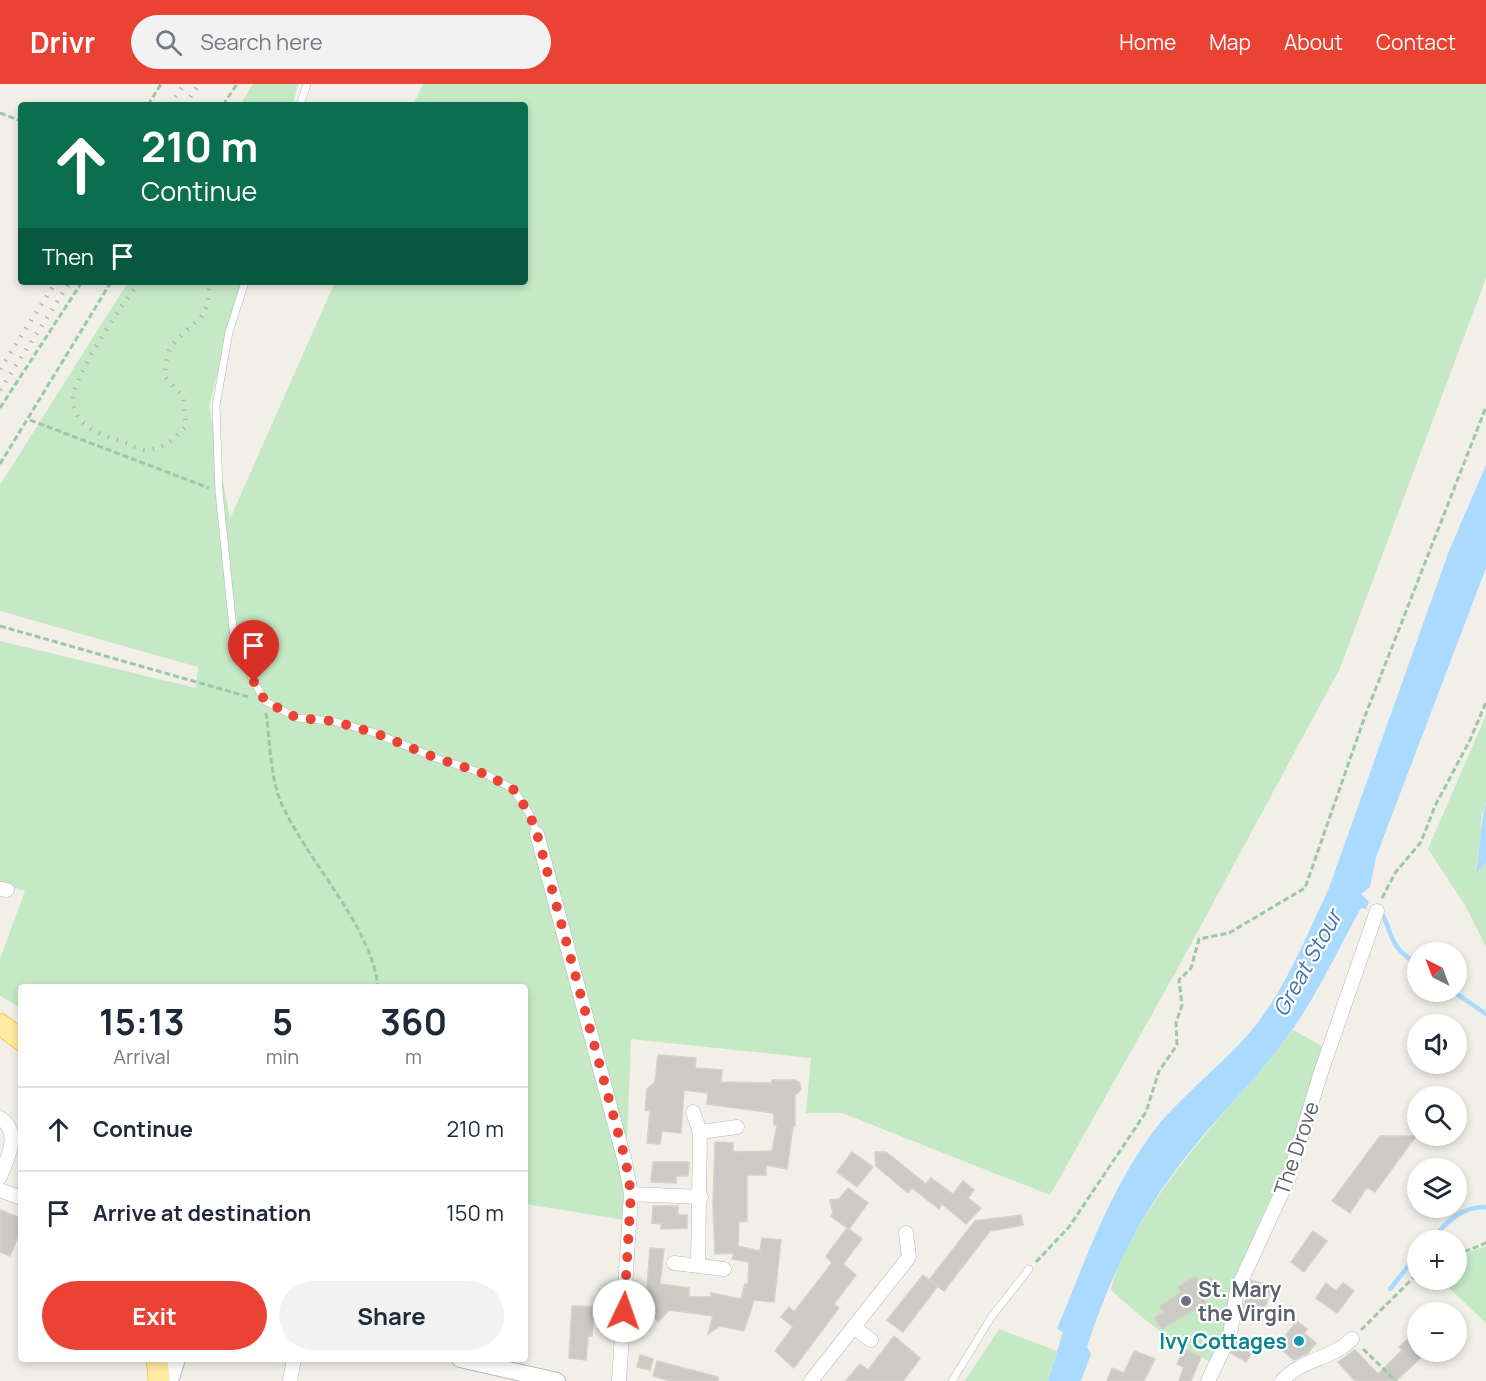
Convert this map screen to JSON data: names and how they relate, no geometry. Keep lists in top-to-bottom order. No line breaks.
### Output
{"streets":{"street":["The Drove"]},"water":["Great Stour"],"places":["St. Mary the Virgin","Ivy Cottages"],"north":"top left","page":{"header":"Drivr","search":"Search here","nav":["Home","Map","About","Contact"],"turn":["210 m","Continue"],"then":"Then","map_buttons":["+","−"],"eta":["15:13","Arrival","5","min","360","m"],"list":[{"name":"Continue","value":"210 m"},{"name":"Arrive at destination","value":"150 m"}],"buttons":["Exit","Share"]}}
